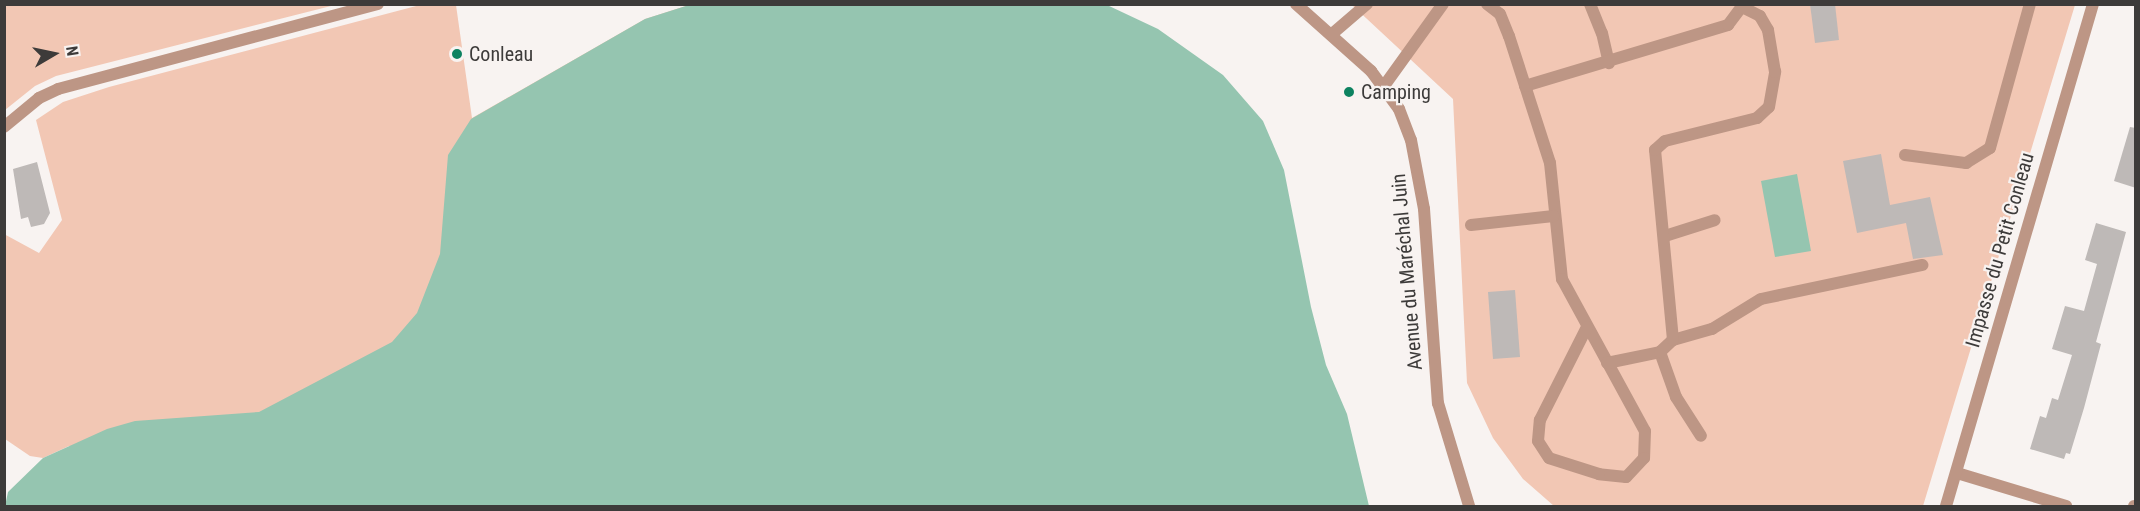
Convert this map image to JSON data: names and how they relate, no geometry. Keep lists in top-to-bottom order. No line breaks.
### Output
{"streets":{"street":["Impasse du Petit Conleau","Avenue du Maréchal Juin"]},"places":["Conleau","Camping"],"north":"right"}
